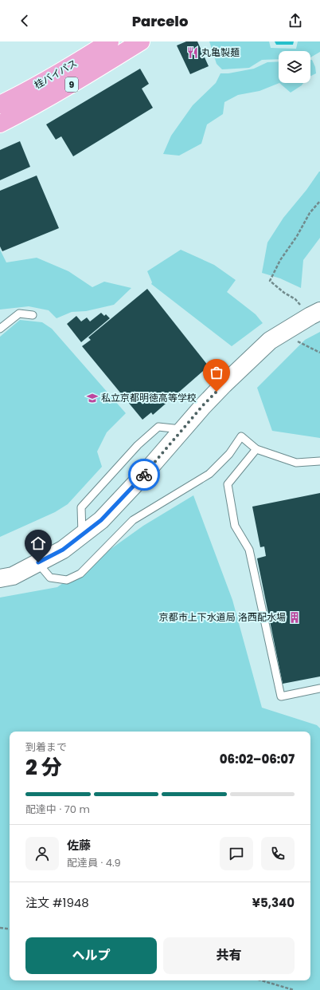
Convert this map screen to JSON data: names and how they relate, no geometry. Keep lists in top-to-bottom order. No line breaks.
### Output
{"streets":{"highway":["桂バイパス","9"]},"places":{"restaurant":["丸亀製麺"],"school or university":["私立京都明徳高等学校"],"building":["京都市上下水道局 洛西配水場"]},"page":{"header":"Parcelo","heading":["2 分","到着まで","06:02–06:07"],"panel":["佐藤","配達員 · 4.9","注文 #1948","¥5,340"],"bar":"配達中 · 70 m","buttons":["ヘルプ","共有"]}}
